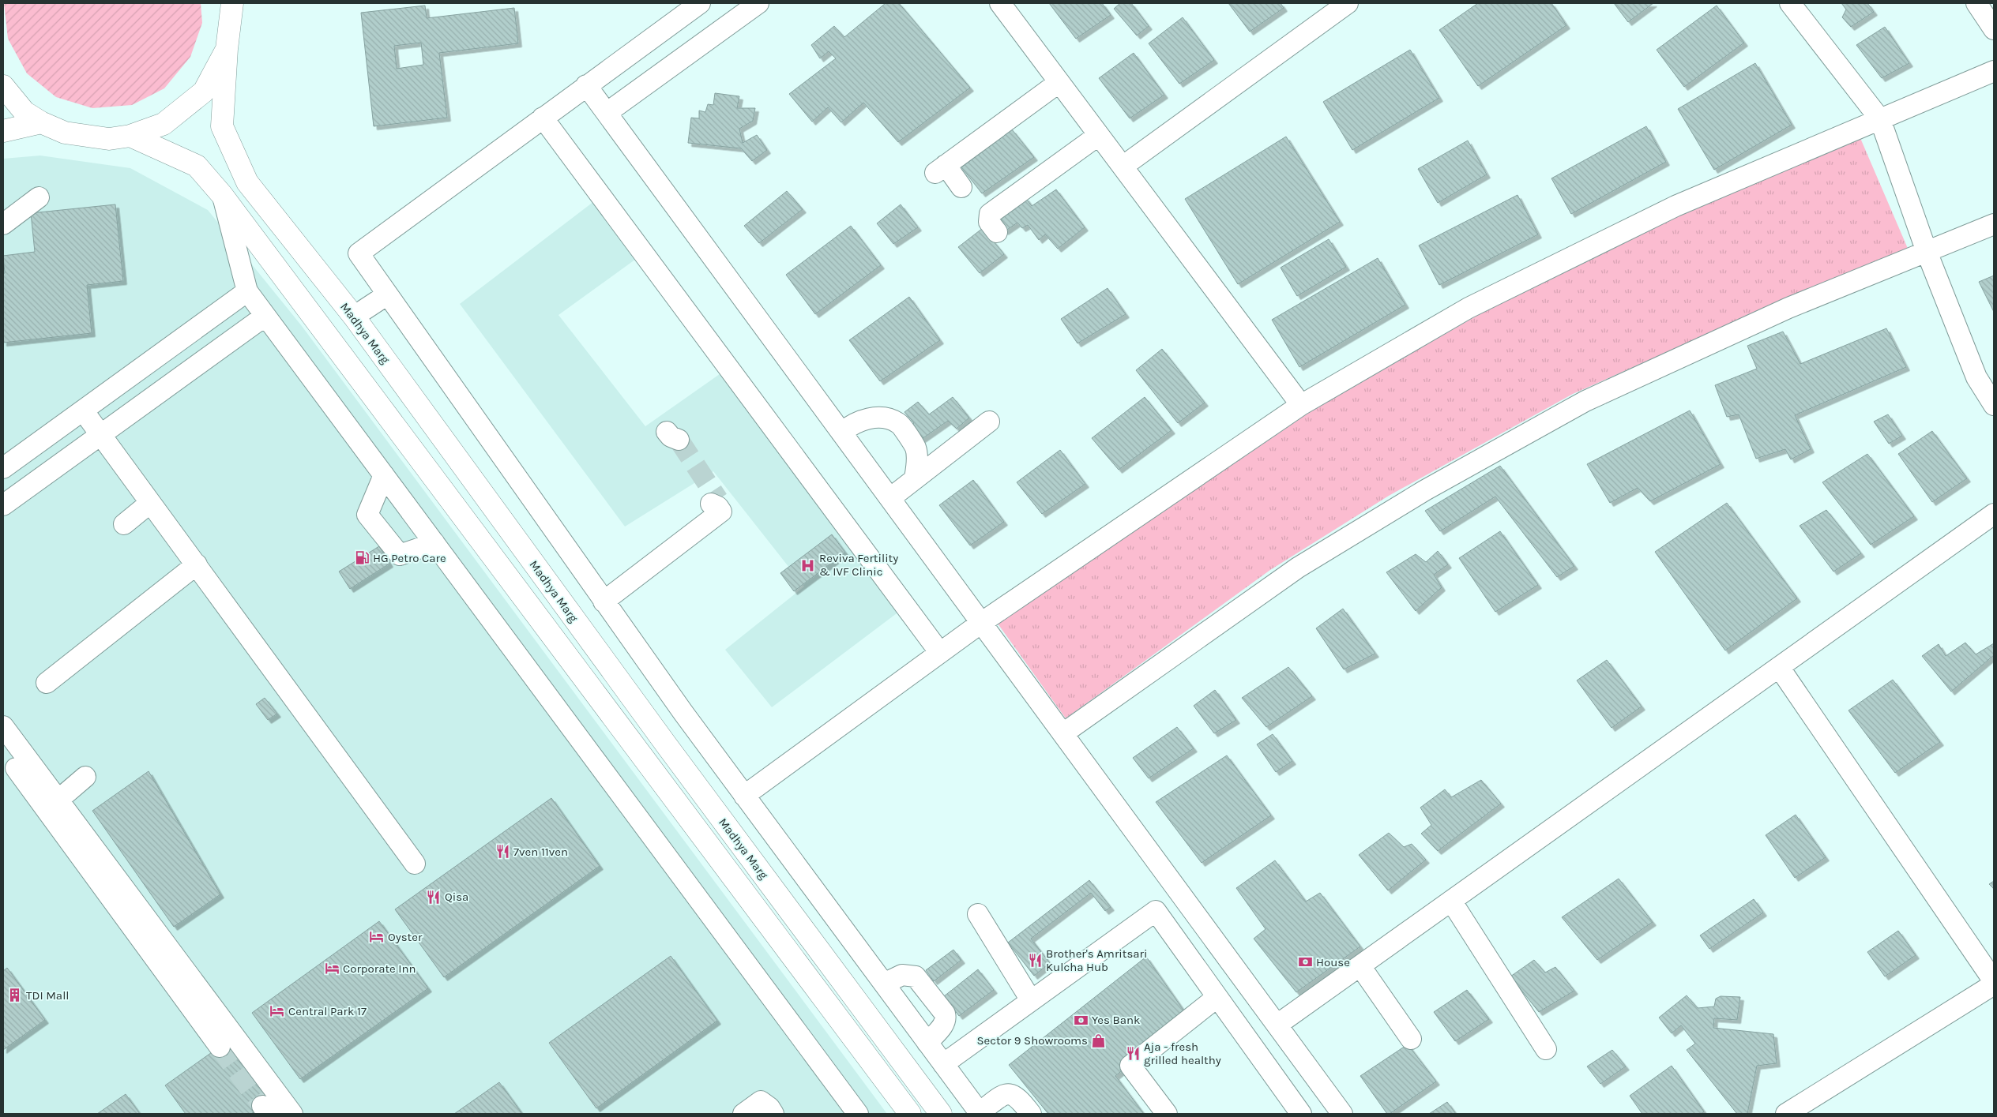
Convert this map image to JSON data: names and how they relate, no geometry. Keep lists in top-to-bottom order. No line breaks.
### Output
{"streets":{"main road":["Madhya Marg"]},"places":{"fuel station":["HG Petro Care"],"hospital":["Reviva Fertility & IVF Clinic"],"restaurant":["7ven 11ven","Qisa","Brother's Amritsari Kulcha Hub","Aja - fresh grilled healthy"],"hotel":["Oyster","Corporate Inn","Central Park 17"],"bank":["House","Yes Bank"],"building":["TDI Mall"],"shop":["Sector 9 Showrooms"]}}
